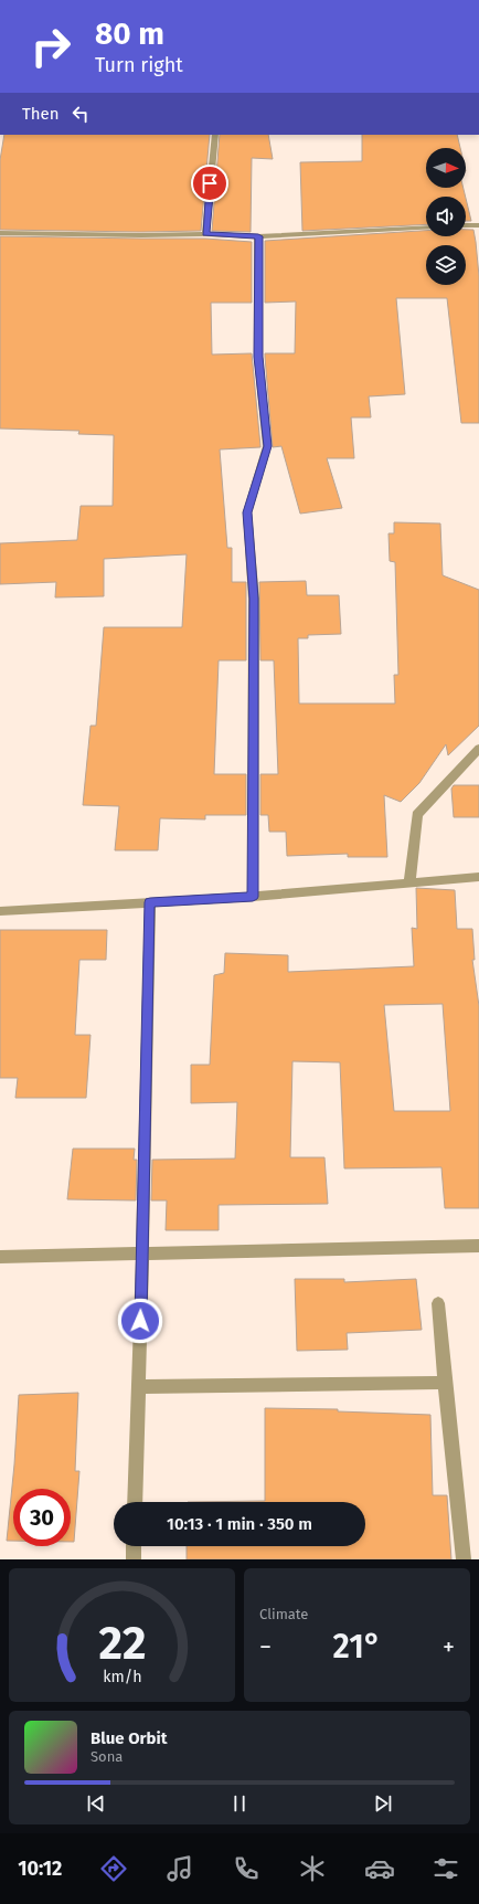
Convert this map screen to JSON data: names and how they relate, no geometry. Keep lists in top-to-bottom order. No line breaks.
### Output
{"north":"right","page":{"turn":["80 m","Turn right"],"then":"Then","limit":"30","trip":"10:13 · 1 min · 350 m","tile":"Climate","heat":["−","21°","+"],"song":["Blue Orbit","Sona"],"tabs":"10:12","gauge":["22","km/h"]}}
